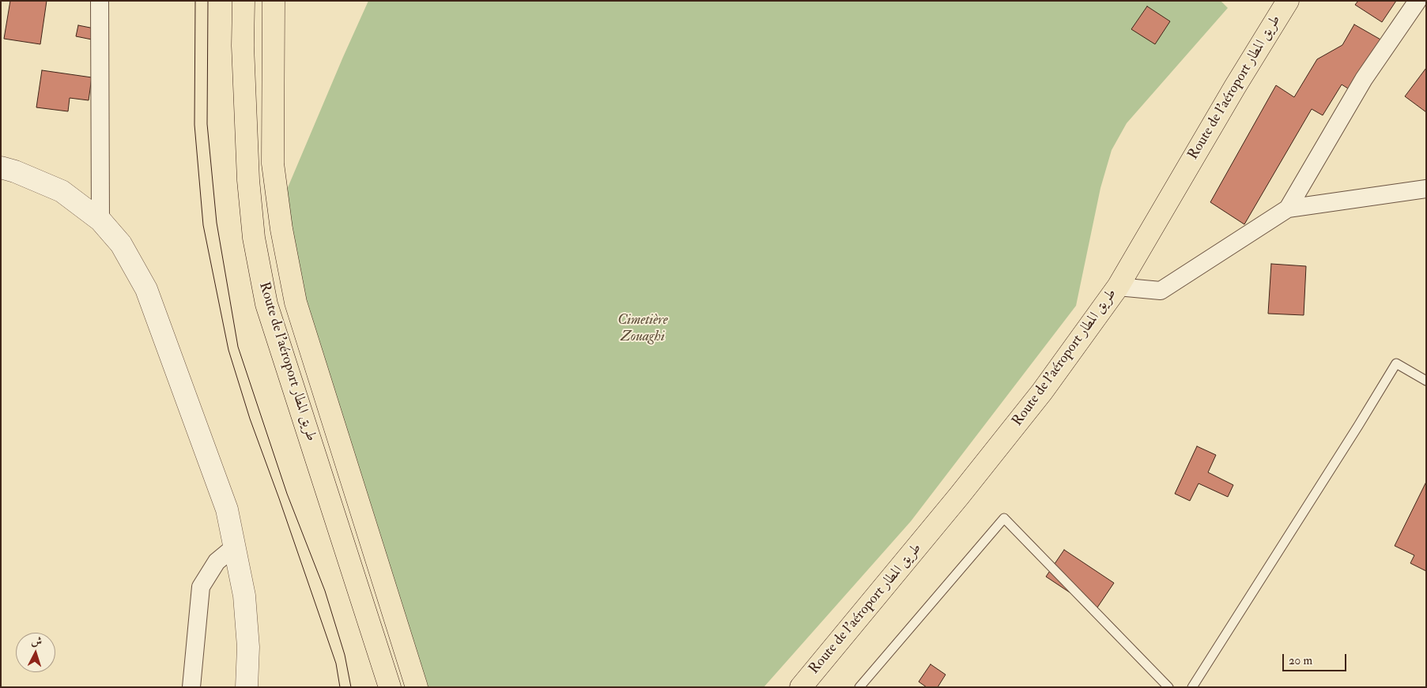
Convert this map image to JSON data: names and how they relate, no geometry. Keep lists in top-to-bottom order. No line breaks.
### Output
{"streets":{"highway":["Route de l'aéroport طريق المطار"]},"parks":["Cimetière Zouaghi"],"scale_bar":"20 m","north":"top"}
